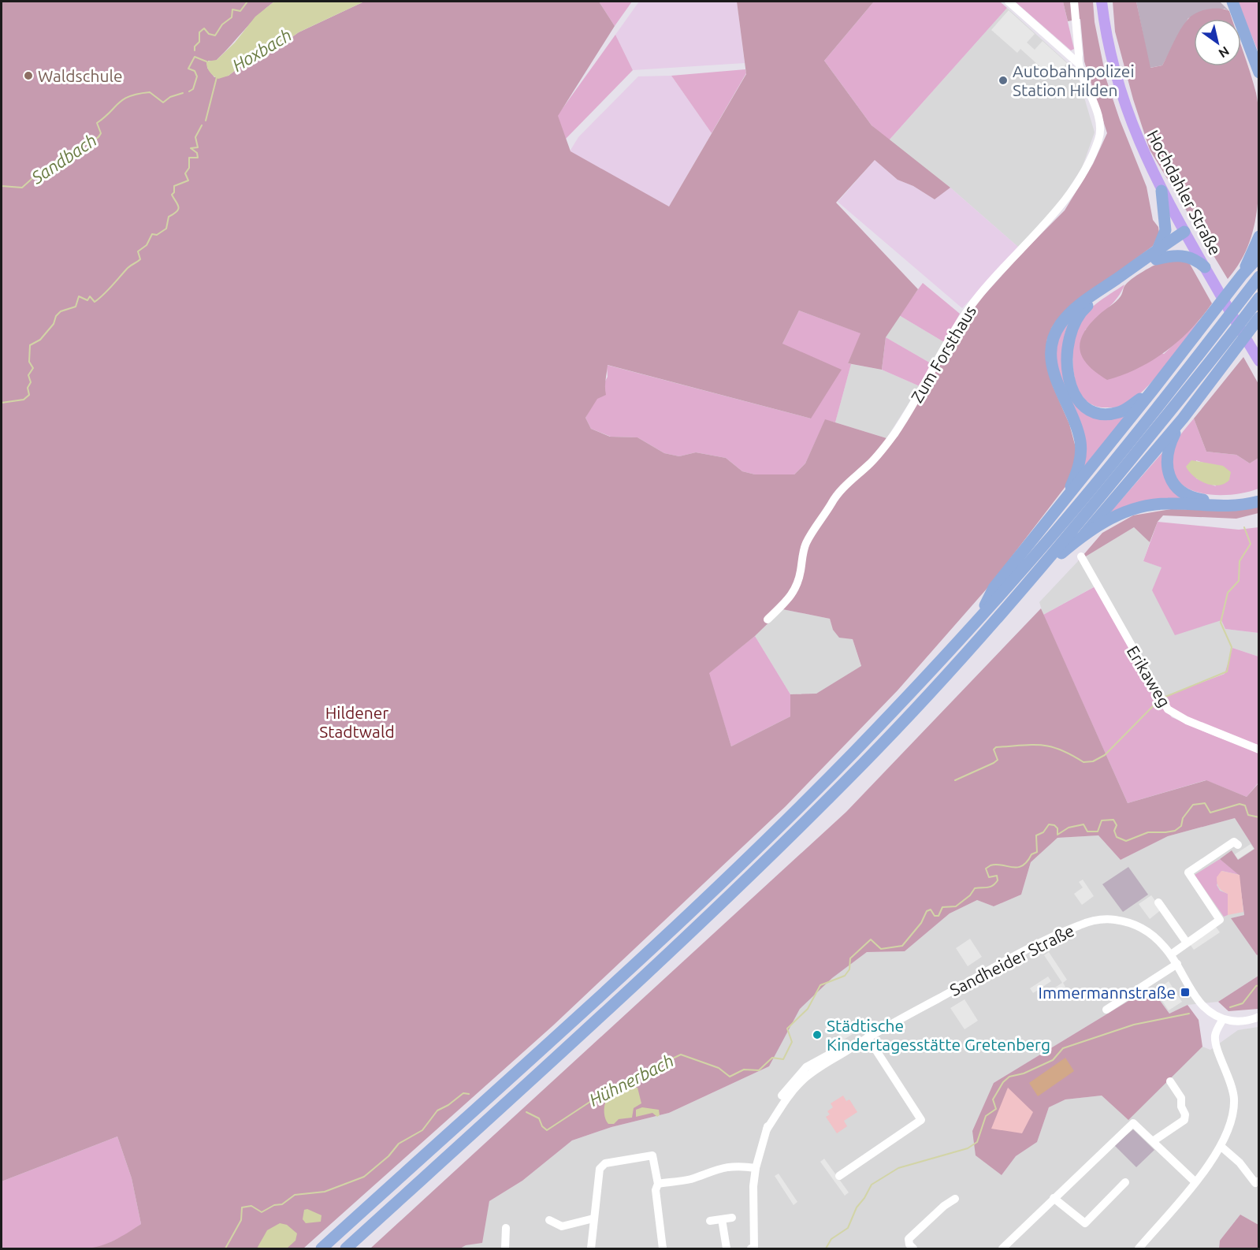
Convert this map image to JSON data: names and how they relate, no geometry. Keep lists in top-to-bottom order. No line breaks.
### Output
{"streets":{"main road":["Hochdahler Straße"],"street":["Zum Forsthaus","Erikaweg","Sandheider Straße"]},"water":["Hoxbach","Sandbach","Hühnerbach"],"parks":["Hildener Stadtwald"],"places":{"other":["Waldschule","Autobahnpolizei Station Hilden","Städtische Kindertagesstätte Gretenberg"],"transit":["Immermannstraße"]},"north":"bottom right"}
